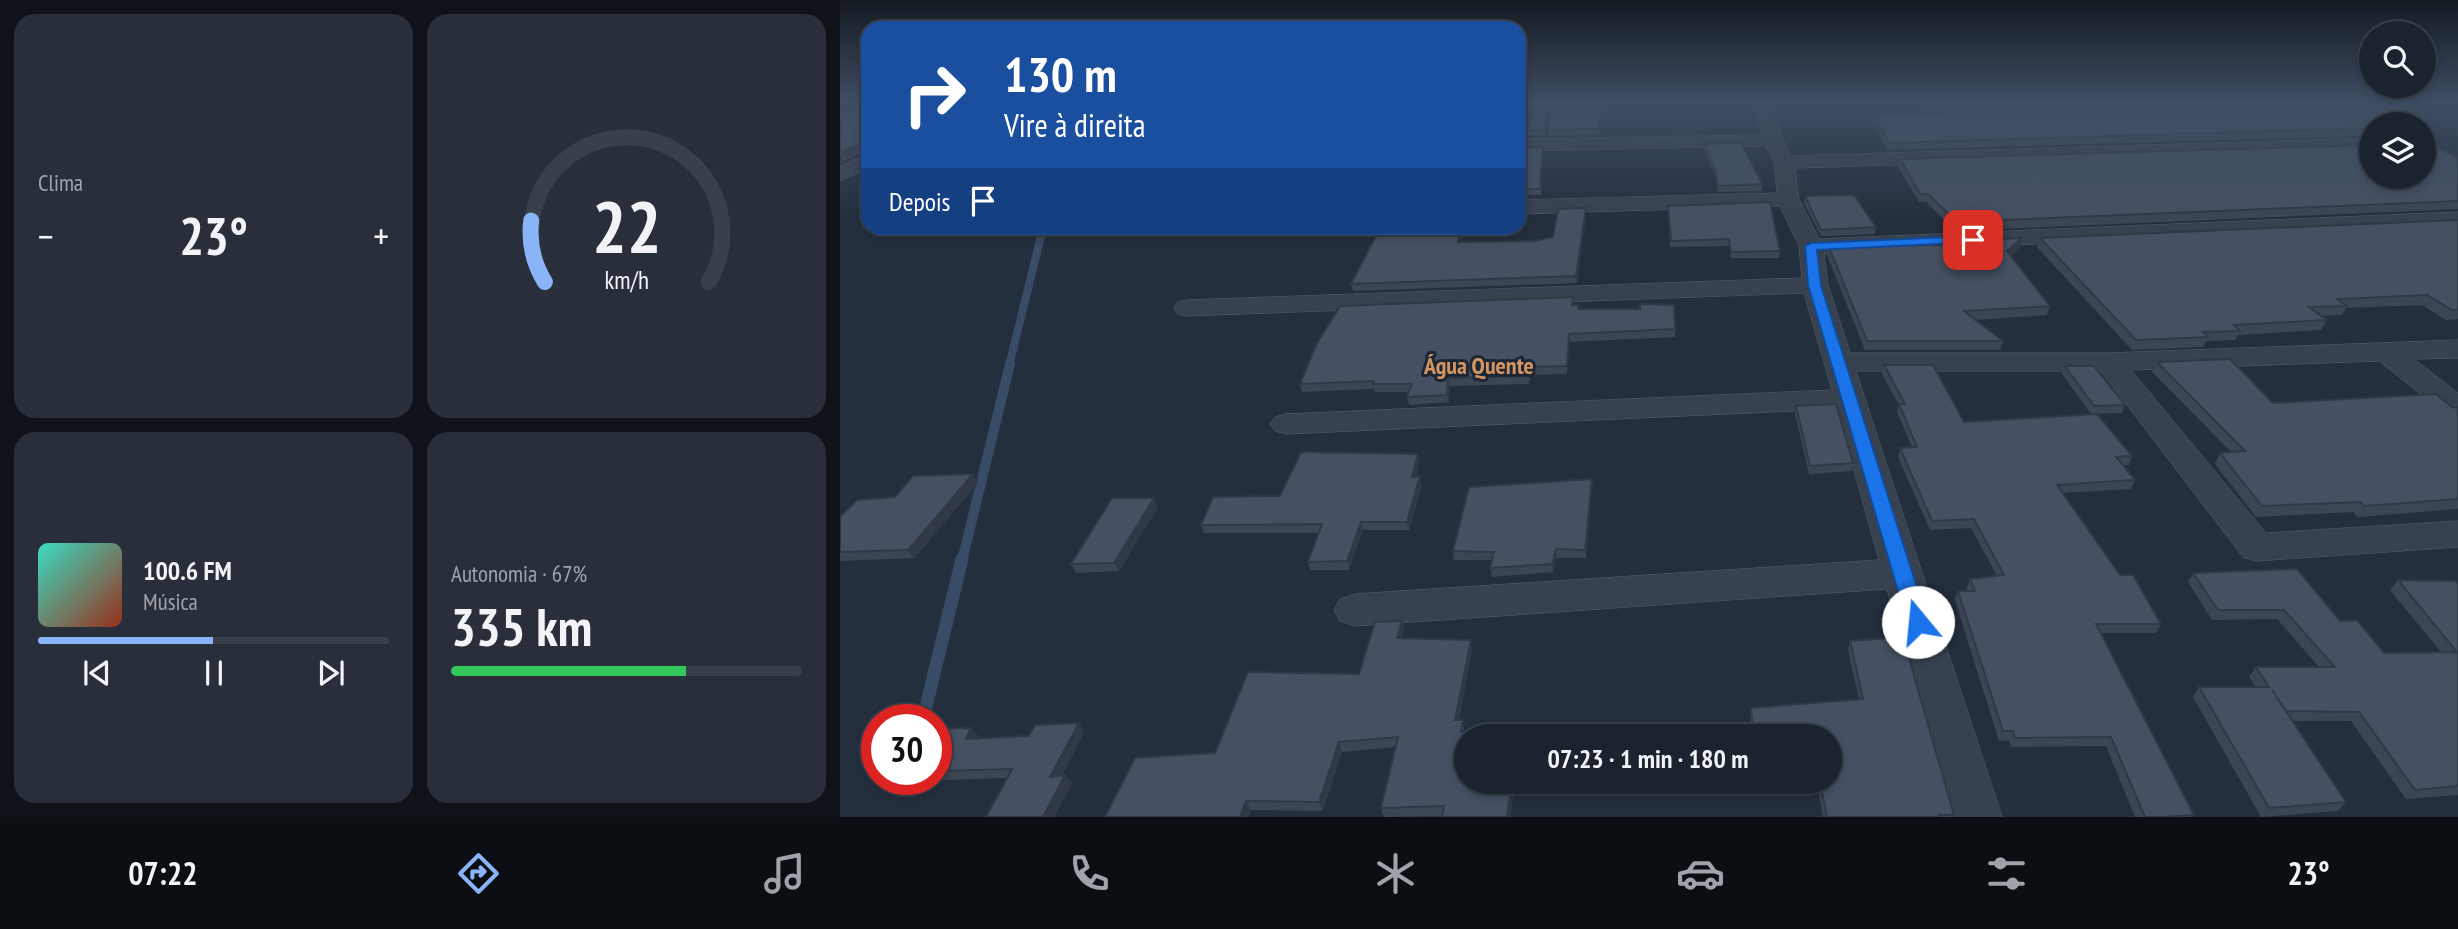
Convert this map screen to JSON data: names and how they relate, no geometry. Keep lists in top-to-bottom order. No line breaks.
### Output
{"districts":["Água Quente"],"page":{"tile":["Clima",["Autonomia · 67%","335 km"]],"turn":["130 m","Vire à direita"],"then":"Depois","heat":["−","23°","+"],"song":["100.6 FM","Música"],"limit":"30","trip":"07:23 · 1 min · 180 m","tabs":["07:22","23°"],"gauge":["22","km/h"]}}
